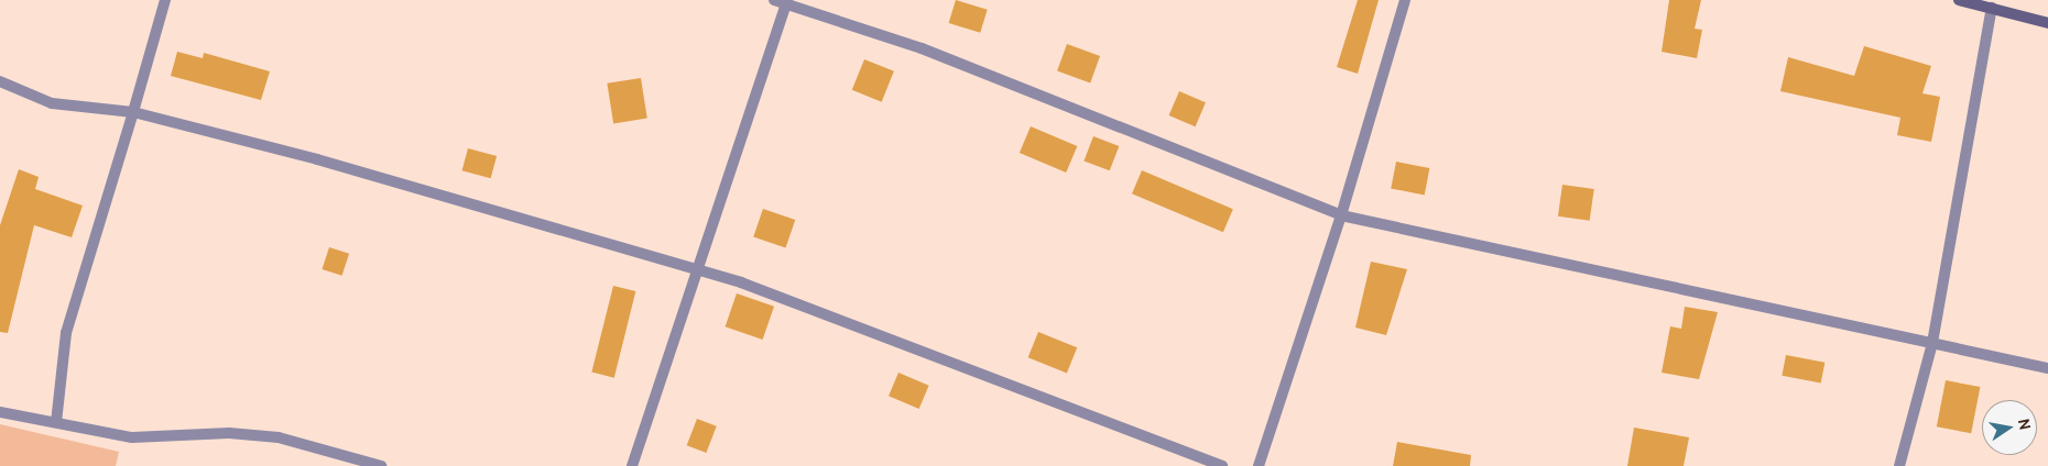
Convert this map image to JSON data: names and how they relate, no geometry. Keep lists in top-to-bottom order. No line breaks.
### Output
{"north":"right"}
